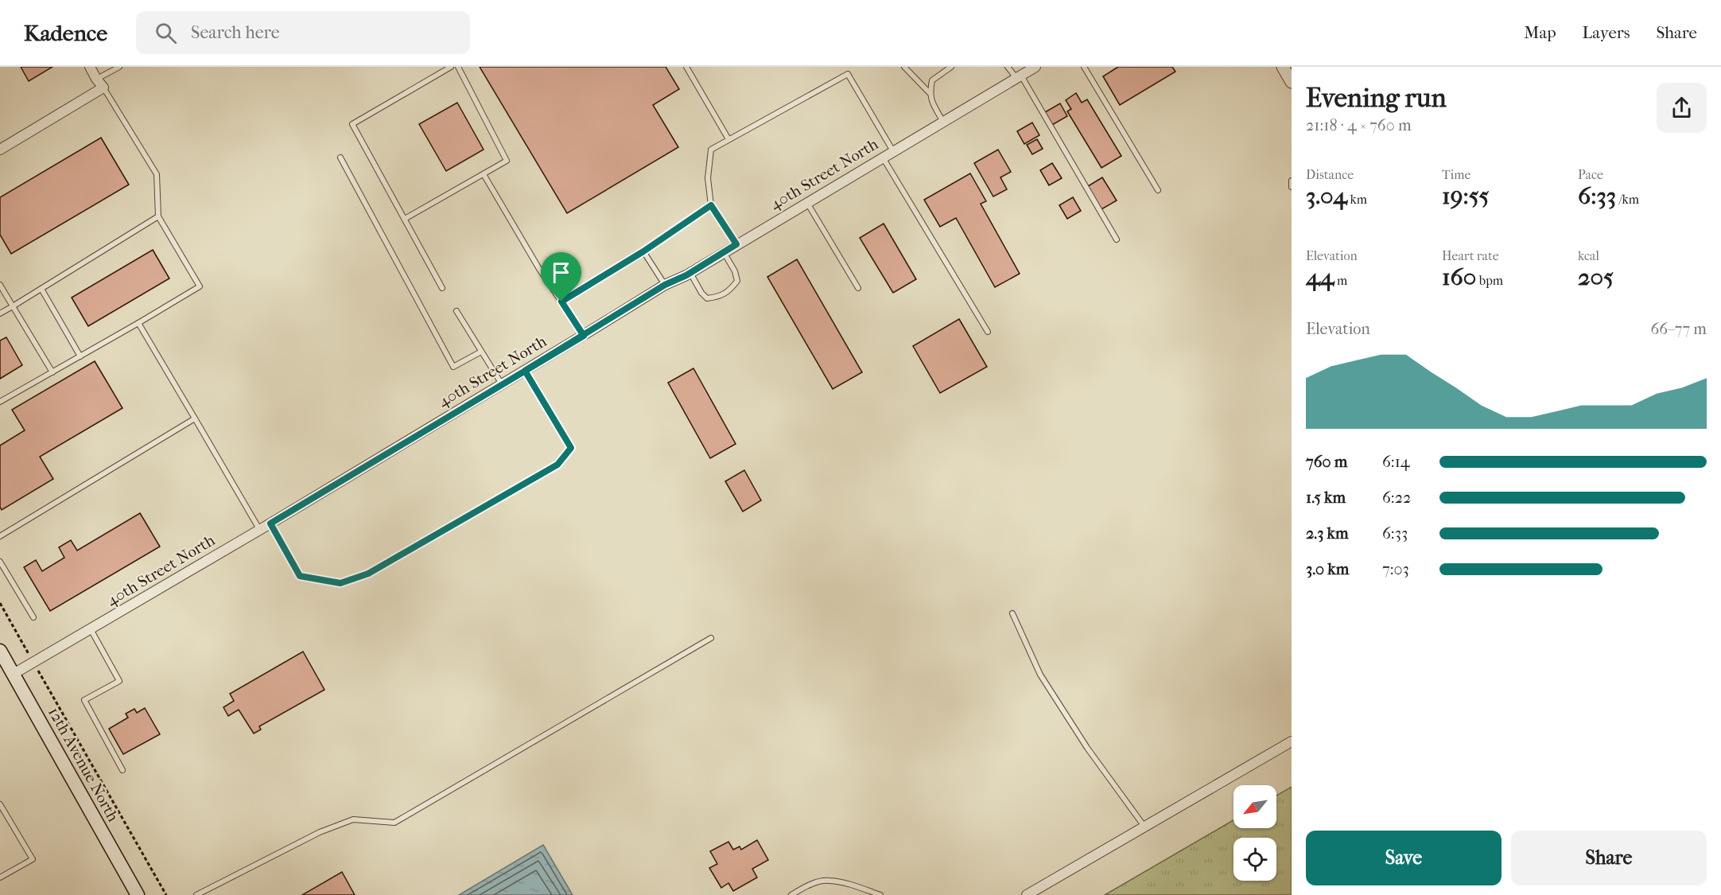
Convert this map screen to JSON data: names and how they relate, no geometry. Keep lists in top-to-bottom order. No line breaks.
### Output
{"streets":{"main road":["12th Avenue North"],"street":["40th Street North"]},"crossings":[["40th Street North","12th Avenue North"]],"north":"bottom left","page":{"header":"Kadence","search":"Search here","nav":["Map","Layers","Share"],"heading":["Evening run","21:18 · 4 × 760 m"],"stats":[["Distance","3.04 km"],["Time","19:55"],["Pace","6:33 /km"],["Elevation","44 m"],["Heart rate","160 bpm"],["kcal","205"]],"chart":["Elevation","66–77 m"],"list":[{"name":"760 m","note":"6:14"},{"name":"1.5 km","note":"6:22"},{"name":"2.3 km","note":"6:33"},{"name":"3.0 km","note":"7:03"}],"buttons":["Save","Share"]}}
